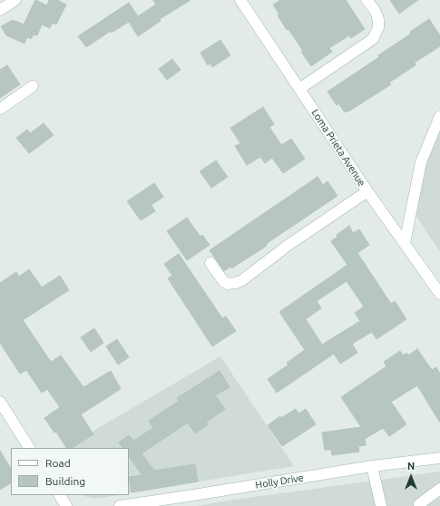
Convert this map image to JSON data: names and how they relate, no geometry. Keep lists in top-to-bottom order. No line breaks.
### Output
{"streets":{"street":["Loma Prieta Avenue","Holly Drive"]},"legend":["Road","Building"],"north":"top"}
